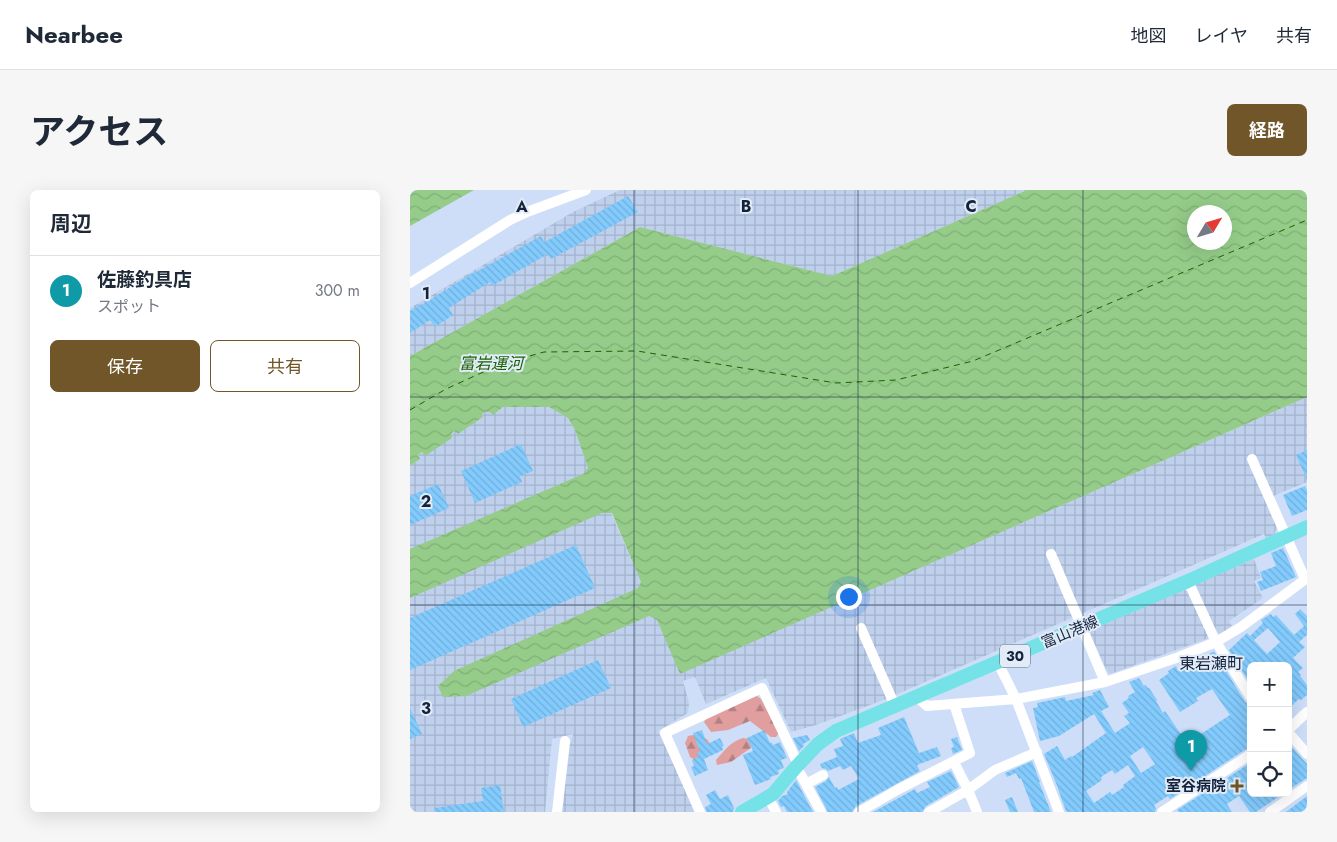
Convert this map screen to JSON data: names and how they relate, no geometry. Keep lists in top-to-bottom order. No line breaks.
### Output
{"streets":{"main road":["富山港線","30"]},"districts":["東岩瀬町"],"water":["富岩運河"],"places":{"health":["室谷病院"]},"north":"top right","page":{"header":"Nearbee","nav":["地図","レイヤ","共有"],"title":"アクセス","buttons":["経路",["保存","共有"]],"heading":"周辺","list":[{"mark":"1","name":"佐藤釣具店","note":"スポット","value":"300 m"}],"map_buttons":["+","−"],"pins":"1"},"grid":{"columns":["A","B","C"],"rows":["1","2","3"]}}
